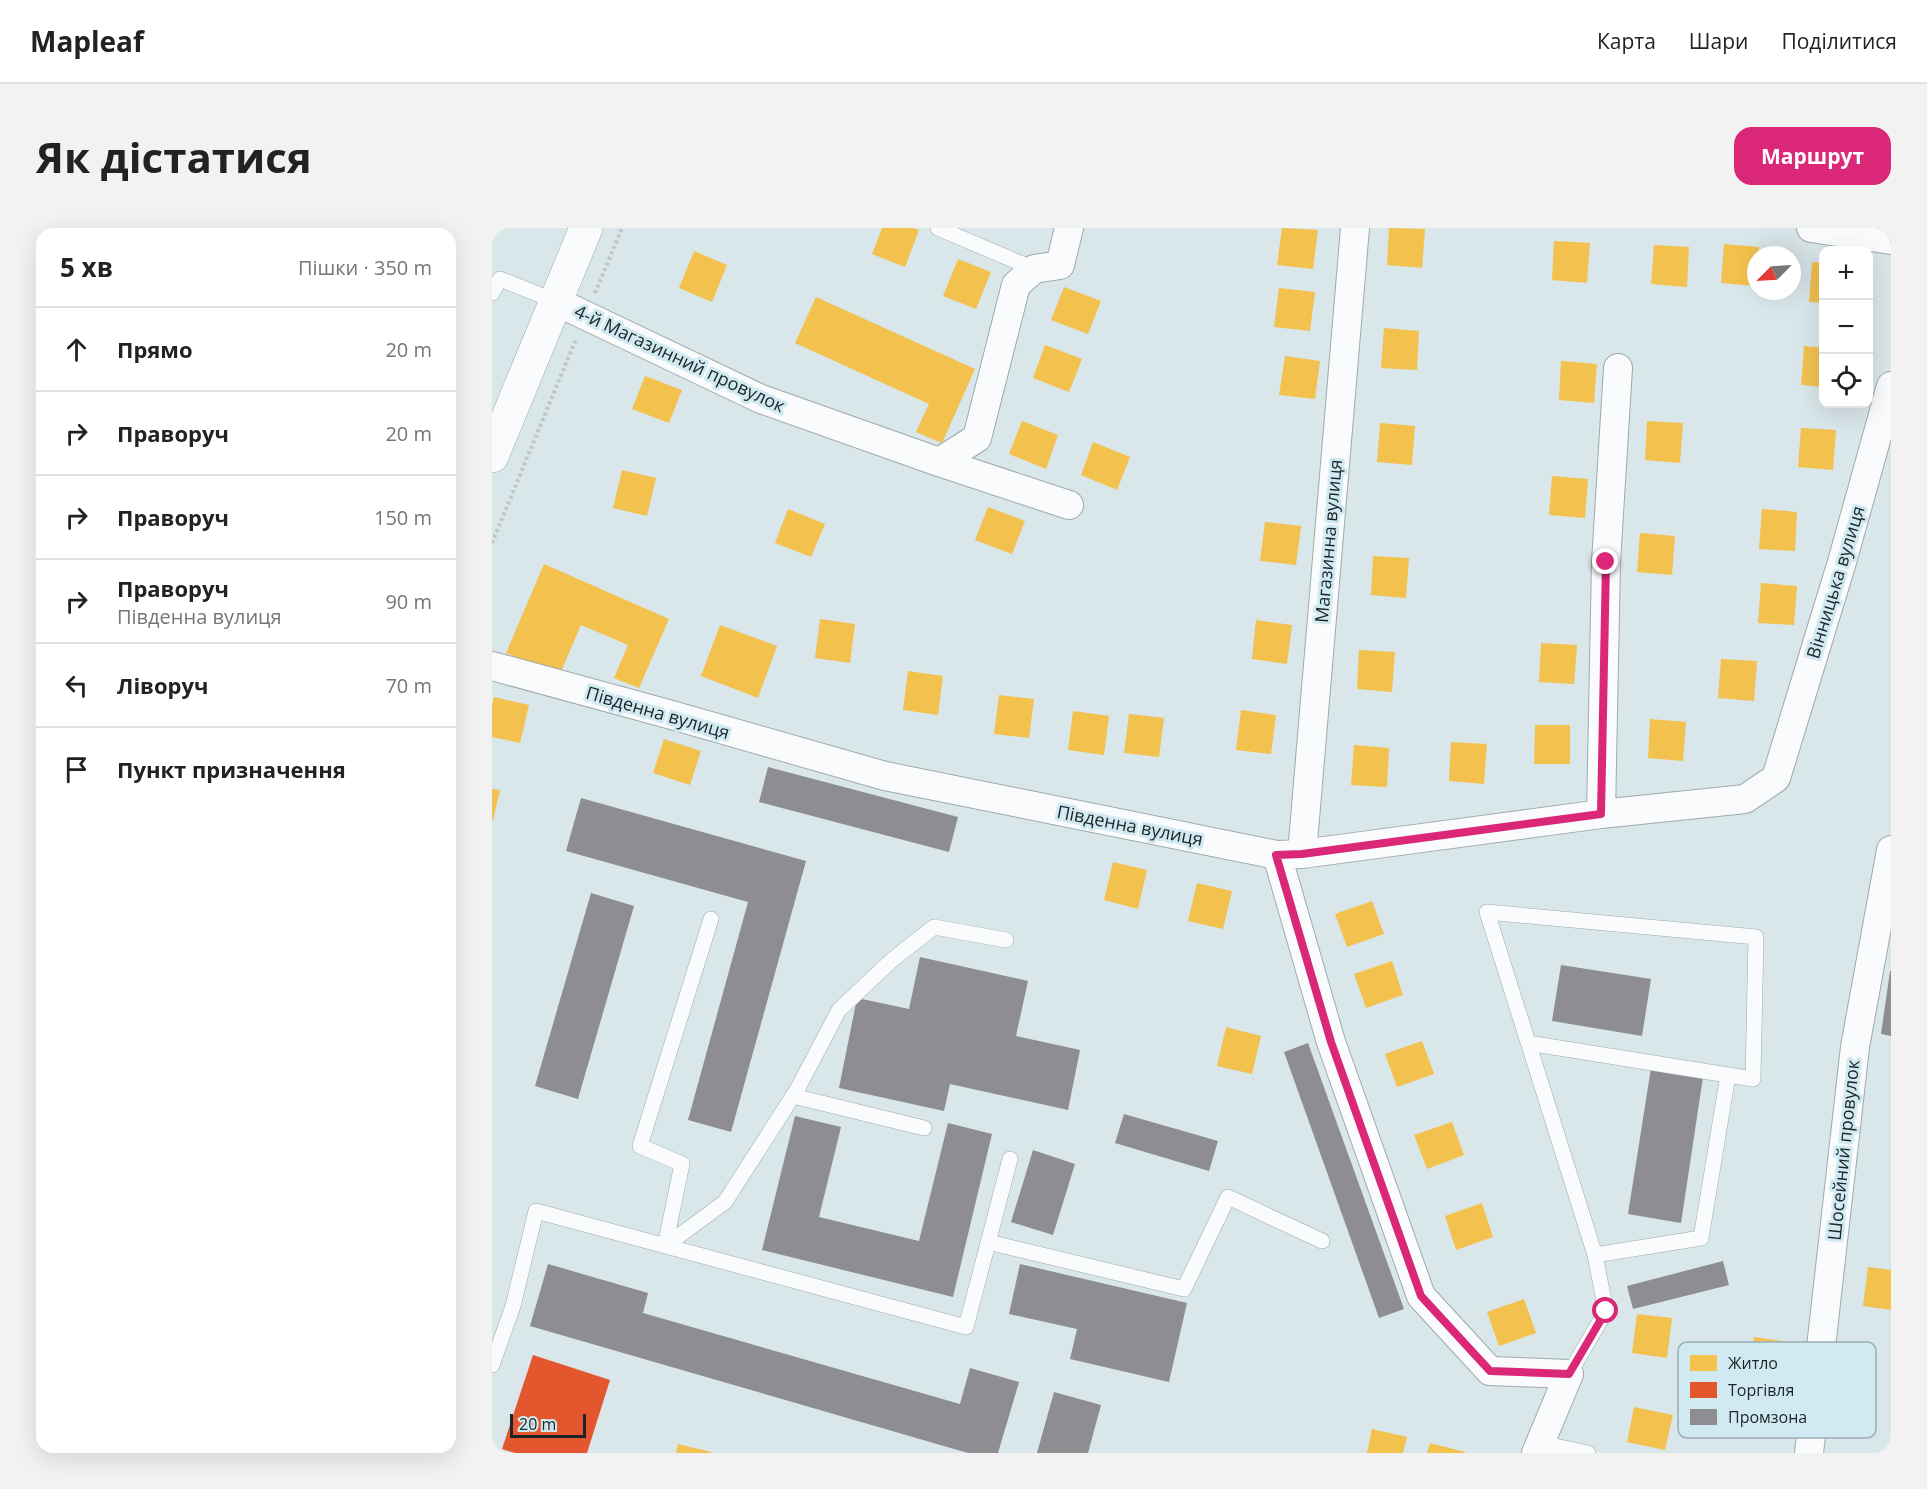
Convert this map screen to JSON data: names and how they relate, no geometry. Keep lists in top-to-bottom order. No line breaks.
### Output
{"streets":{"street":["4-й Магазинний провулок","Магазинна вулиця","Вінницька вулиця","Південна вулиця","Шосейний провулок"]},"crossings":[["Магазинна вулиця","Південна вулиця"],["Вінницька вулиця","Південна вулиця"]],"legend":["Житло","Торгівля","Промзона"],"scale_bar":"20 m","north":"bottom left","page":{"header":"Mapleaf","nav":["Карта","Шари","Поділитися"],"buttons":"Маршрут","title":"Як дістатися","heading":["5 хв","Пішки · 350 m"],"map_buttons":["+","−"],"list":[["Прямо","20 m"],["Праворуч","20 m"],["Праворуч","150 m"],["Праворуч","Південна вулиця","90 m"],["Ліворуч","70 m"],"Пункт призначення"],"scale":"20 m"}}
